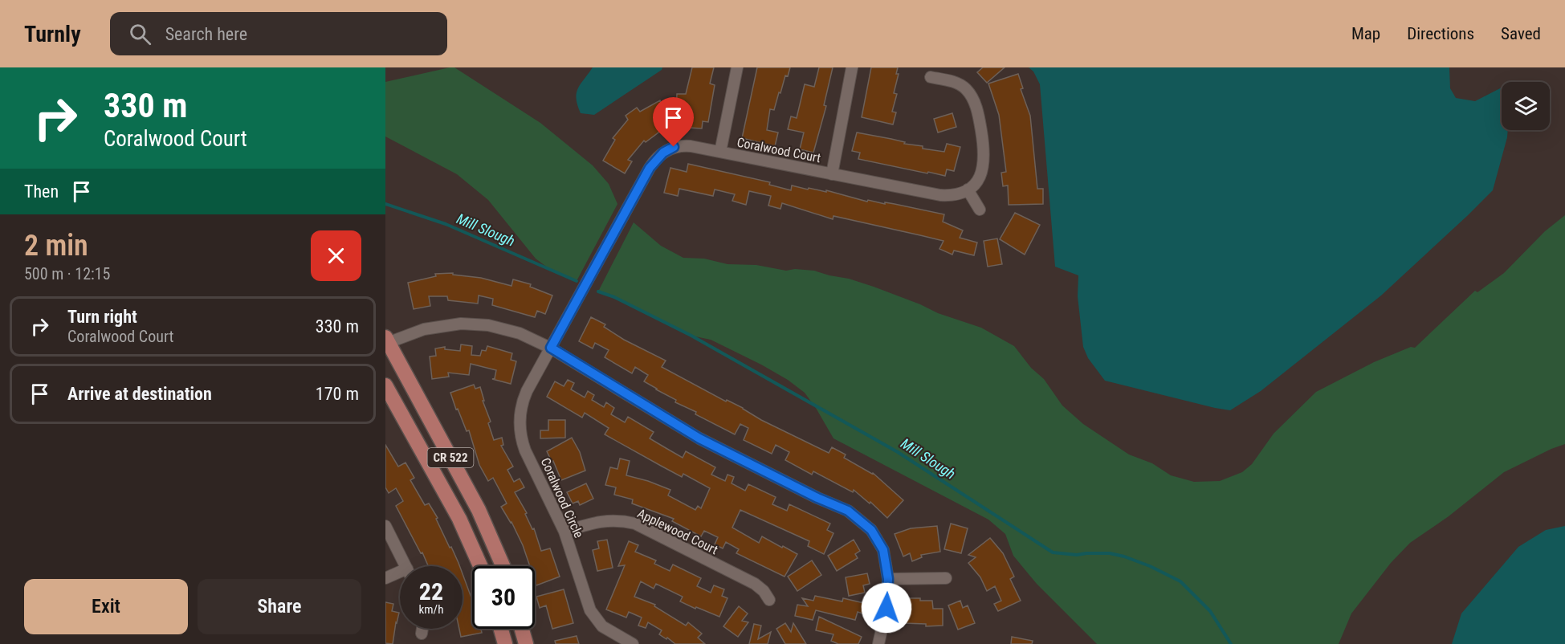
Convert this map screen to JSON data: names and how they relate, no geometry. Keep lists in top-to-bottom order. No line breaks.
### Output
{"streets":{"main road":["CR 522"],"street":["Coralwood Court","Coralwood Circle","Applewood Court"]},"crossings":[["Coralwood Court","Coralwood Circle"],["Coralwood Circle","Applewood Court"]],"water":["Mill Slough"],"page":{"header":"Turnly","search":"Search here","nav":["Map","Directions","Saved"],"turn":["330 m","Coralwood Court"],"then":"Then","heading":["2 min","500 m · 12:15"],"list":[{"name":"Turn right","note":"Coralwood Court","value":"330 m"},{"name":"Arrive at destination","value":"170 m"}],"speed":"22 km/h","limit":"30","buttons":["Exit","Share"]}}
